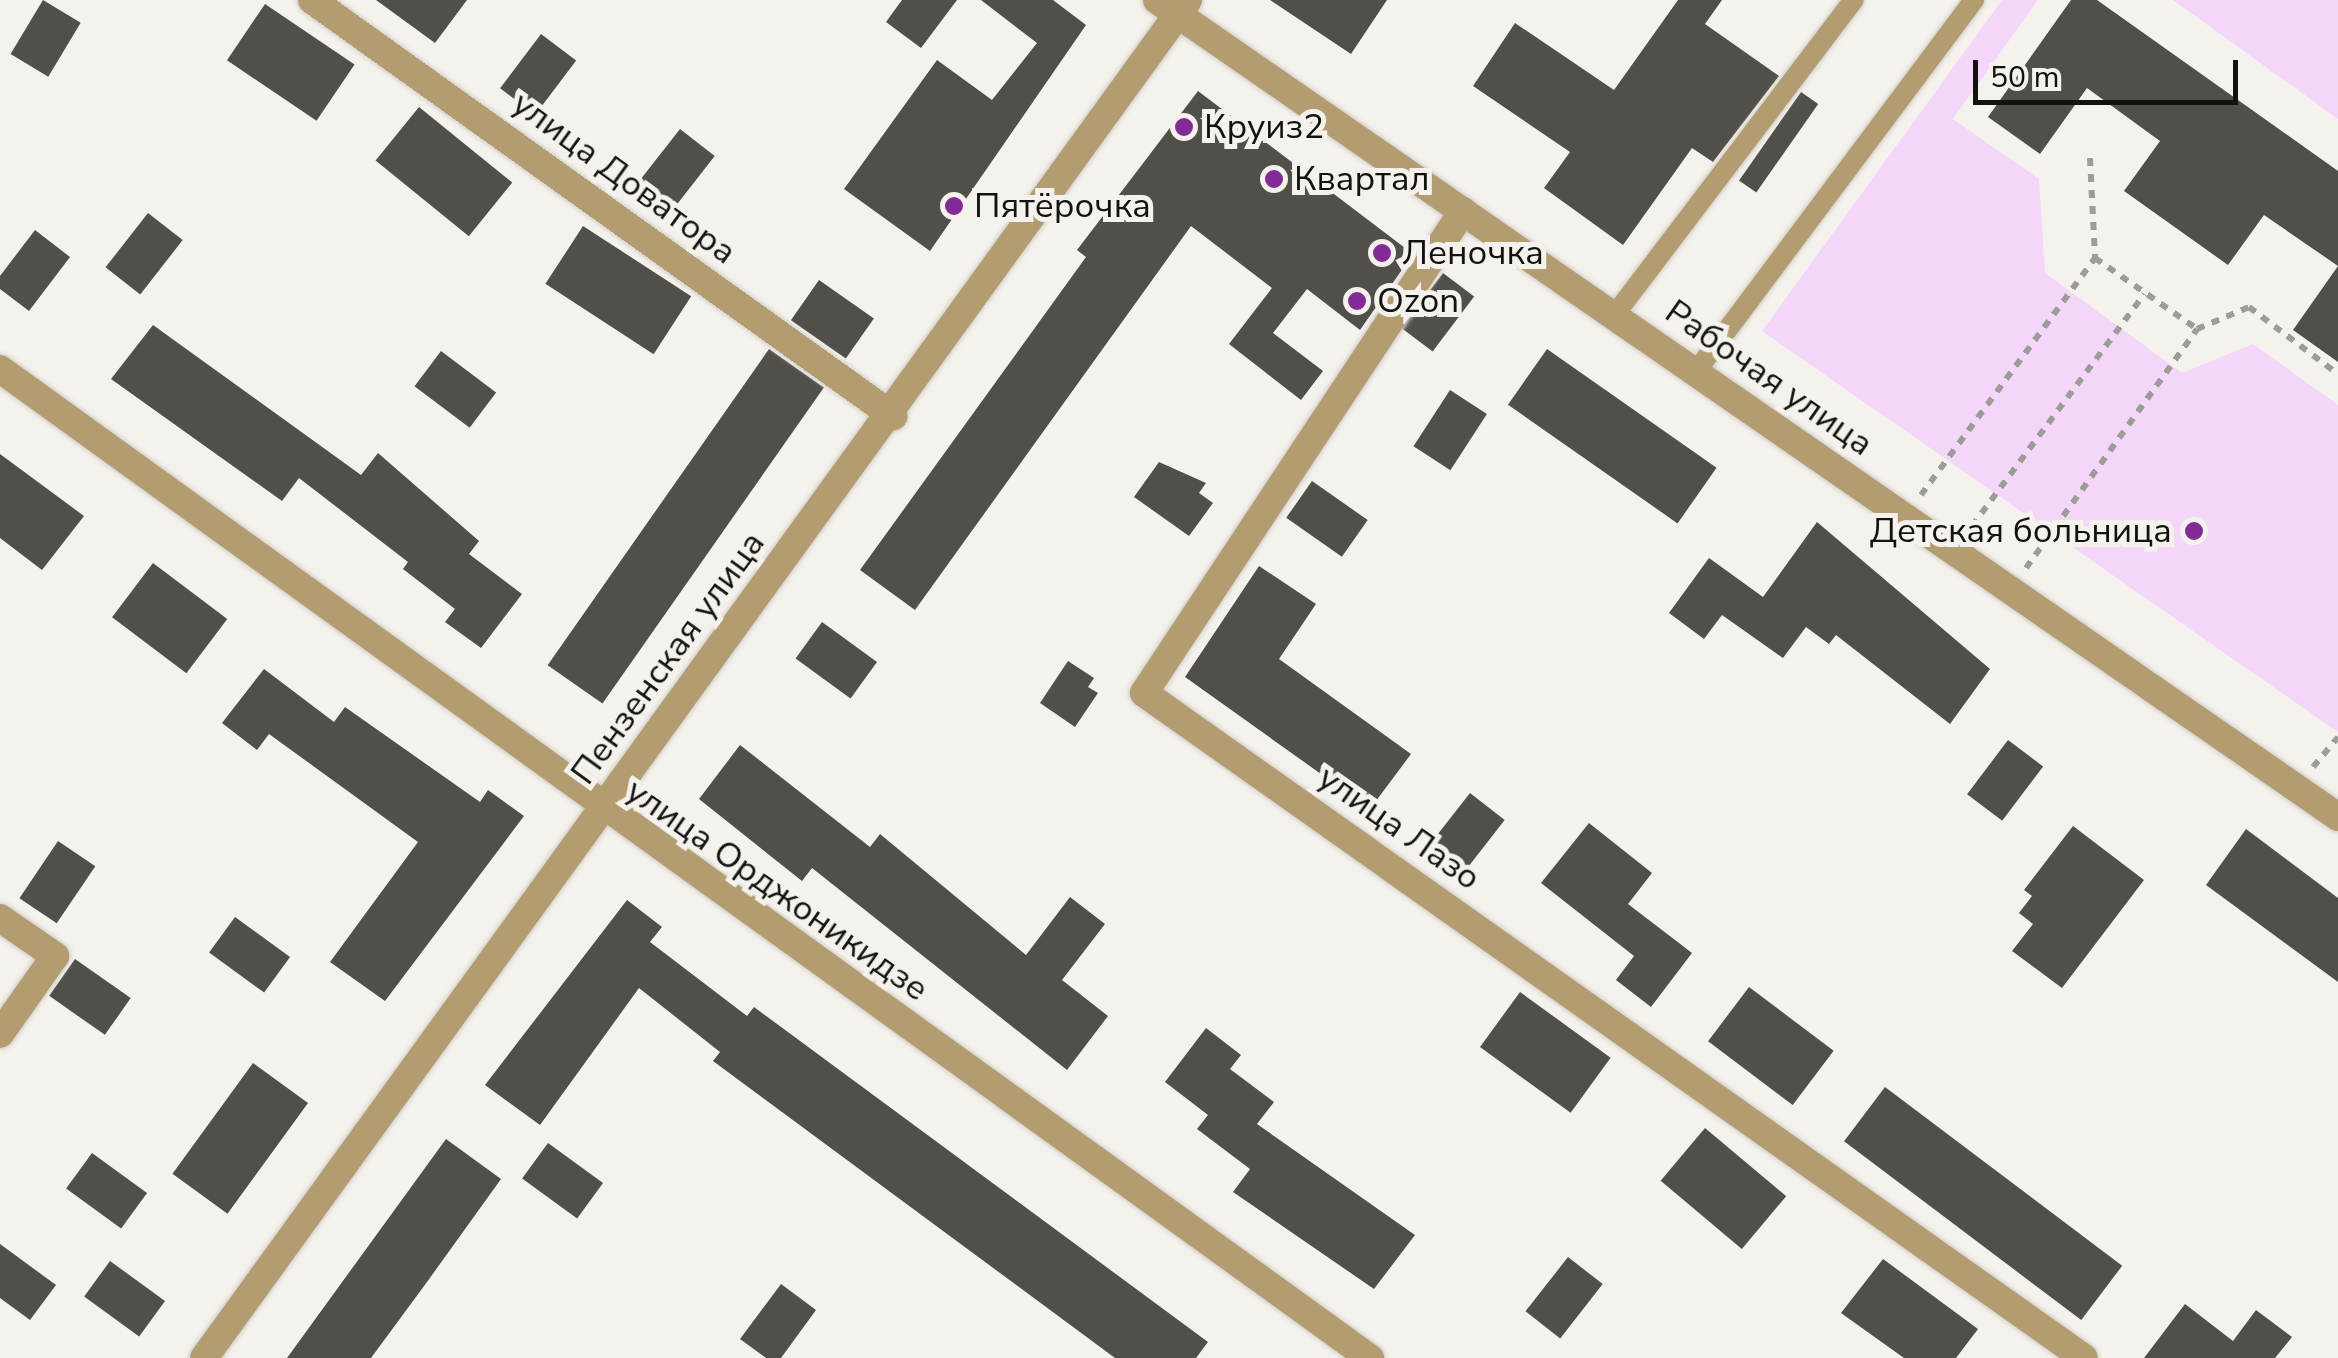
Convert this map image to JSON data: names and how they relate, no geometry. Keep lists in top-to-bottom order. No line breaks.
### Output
{"streets":{"street":["улица Доватора","Рабочая улица","Пензенская улица","улица Лазо","улица Орджоникидзе"]},"crossings":[["улица Доватора","Пензенская улица"],["Рабочая улица","Пензенская улица"],["Рабочая улица","улица Лазо"],["Пензенская улица","улица Орджоникидзе"]],"places":["Круиз2","Квартал","Пятёрочка","Леночка","Ozon","Детская больница"],"scale_bar":"50 m"}
